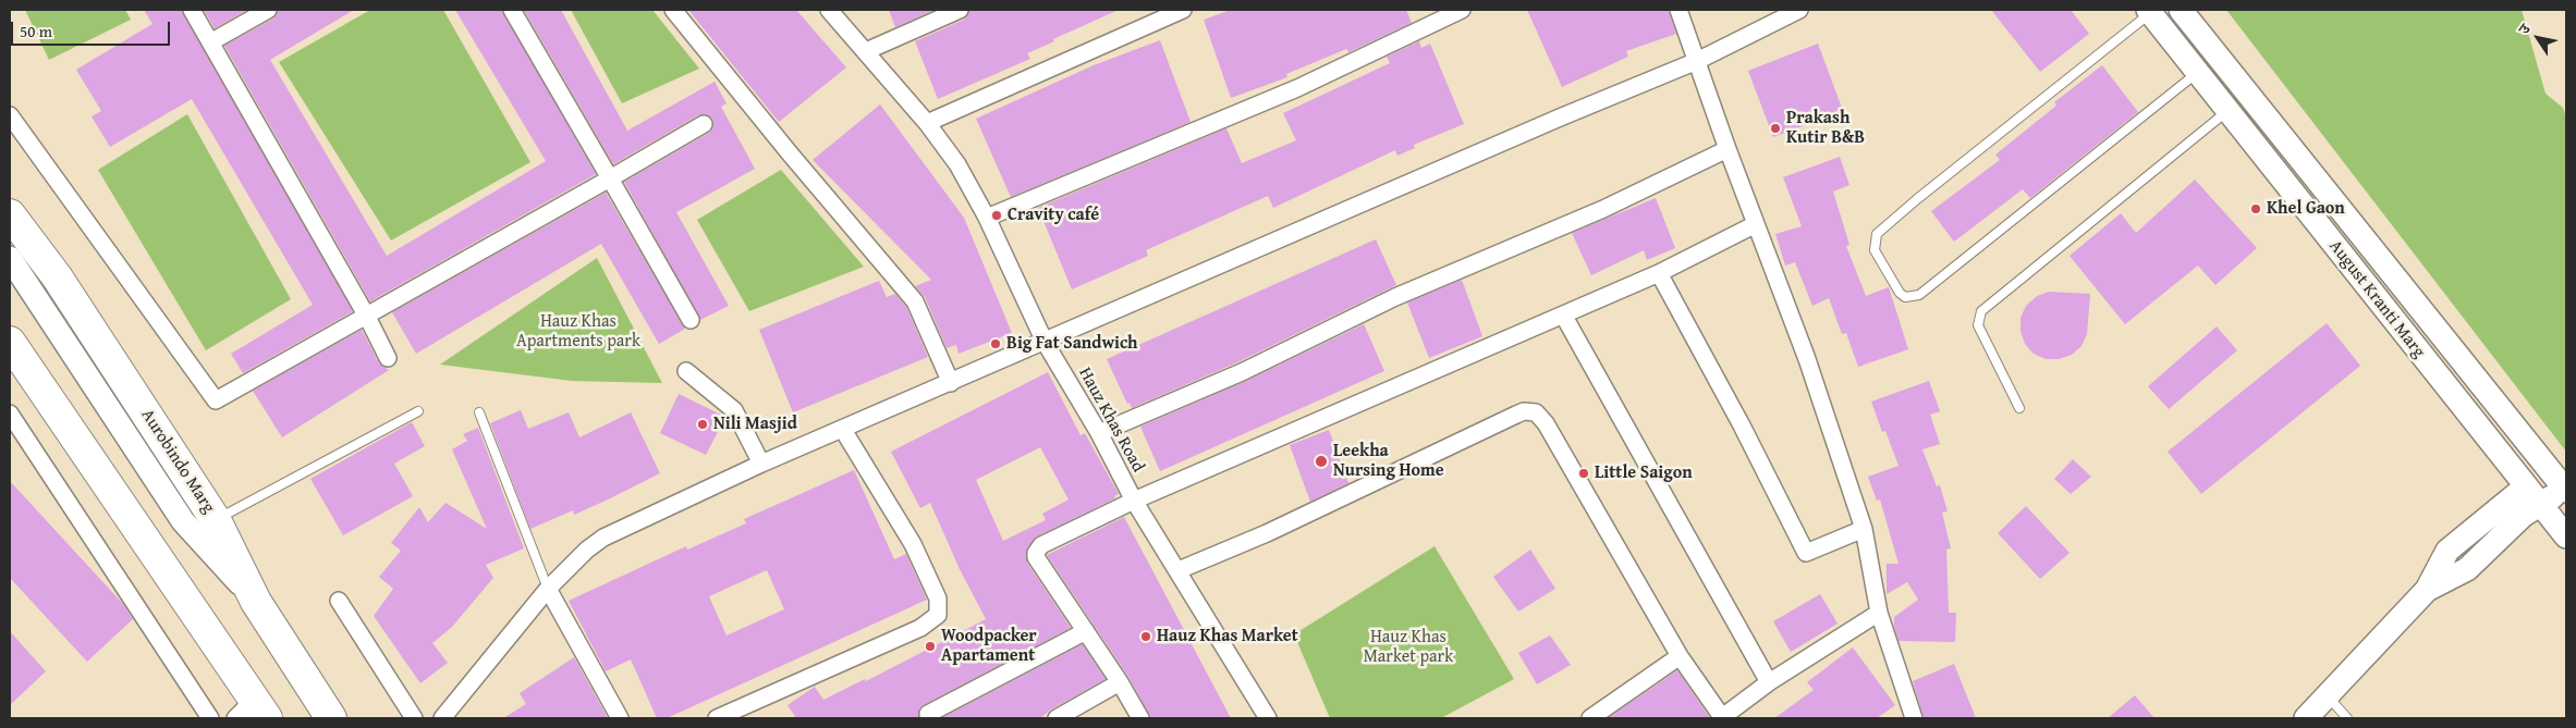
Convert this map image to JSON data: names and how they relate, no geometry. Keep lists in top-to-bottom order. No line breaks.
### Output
{"streets":{"highway":["Aurobindo Marg"],"main road":["August Kranti Marg"],"street":["Hauz Khas Road"]},"parks":["Hauz Khas Apartments park","Hauz Khas Market park"],"places":["Prakash Kutir B&B","Khel Gaon","Cravity café","Big Fat Sandwich","Nili Masjid","Leekha Nursing Home","Little Saigon","Hauz Khas Market","Woodpacker Apartament"],"scale_bar":"50 m","north":"top left"}
